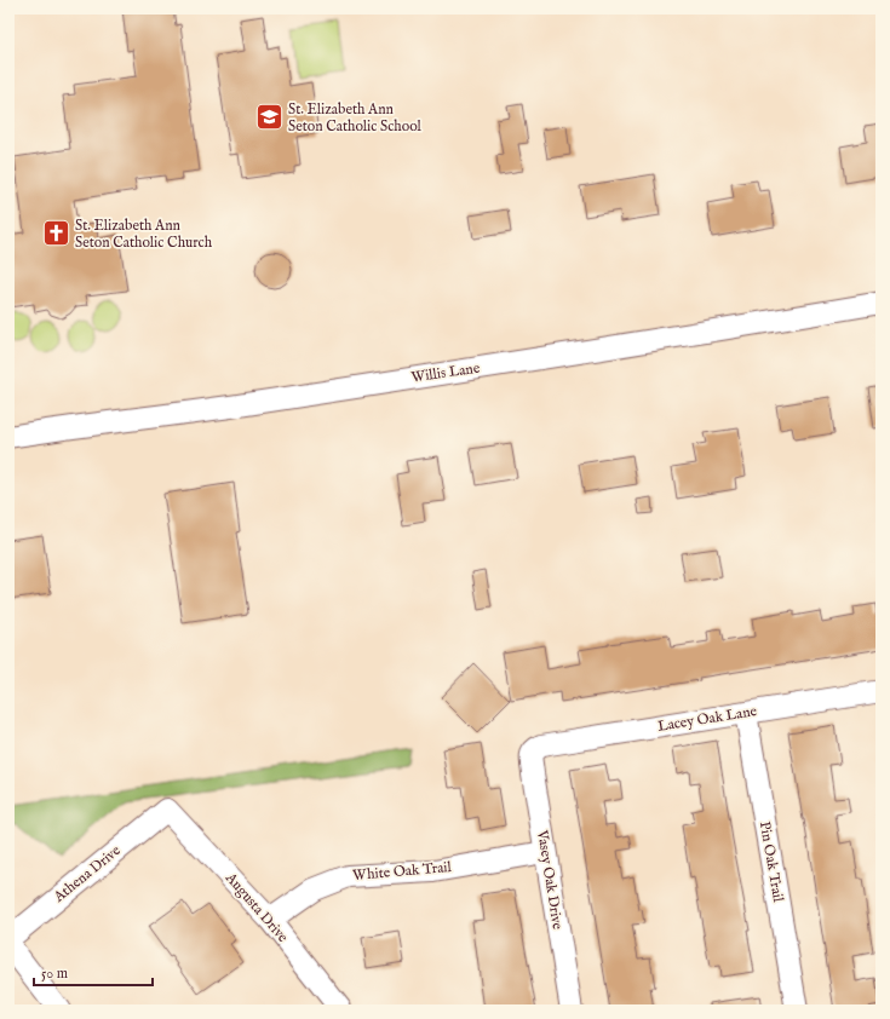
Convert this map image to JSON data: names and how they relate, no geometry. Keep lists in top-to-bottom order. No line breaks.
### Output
{"streets":{"street":["Willis Lane","Lacey Oak Lane","Pin Oak Trail","White Oak Trail","Athena Drive","Vasey Oak Drive","Augusta Drive"]},"crossings":[["Lacey Oak Lane","Pin Oak Trail"],["Lacey Oak Lane","Vasey Oak Drive"],["White Oak Trail","Vasey Oak Drive"],["White Oak Trail","Augusta Drive"],["Athena Drive","Augusta Drive"]],"places":{"school or university":["St. Elizabeth Ann Seton Catholic School"],"church":["St. Elizabeth Ann Seton Catholic Church"]},"scale_bar":"50 m"}
